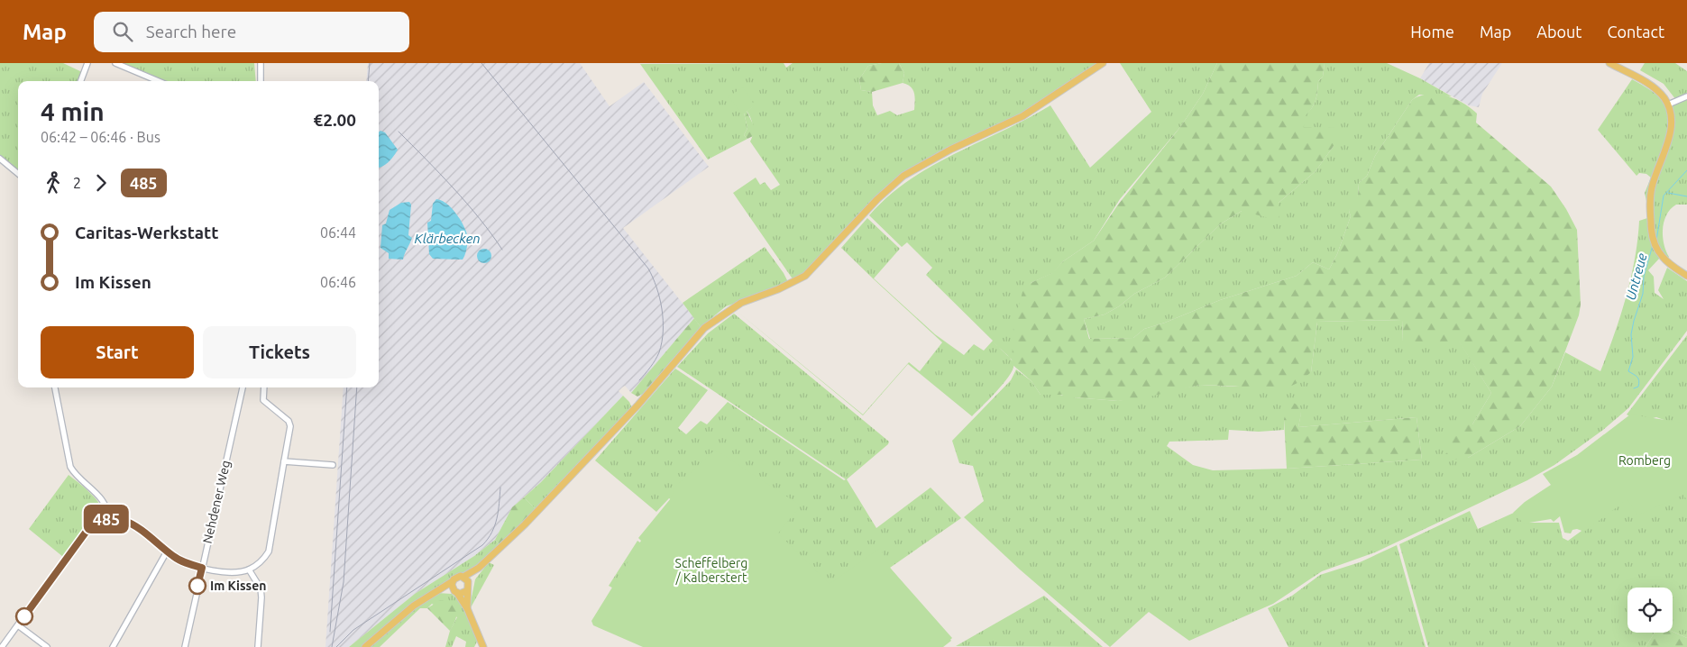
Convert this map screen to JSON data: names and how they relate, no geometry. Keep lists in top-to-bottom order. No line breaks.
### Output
{"streets":{"street":["Nehdener Weg"]},"water":["Klärbecken","Untreue"],"parks":["Romberg","Scheffelberg / Kalberstert"],"places":["Im Kissen"],"lines":["bus line 485"],"page":{"header":"Map","search":"Search here","nav":["Home","Map","About","Contact"],"on_map":"485","heading":["4 min","06:42 – 06:46 · Bus","€2.00"],"legs":["2","485"],"list":[{"name":"Caritas-Werkstatt","value":"06:44"},{"name":"Im Kissen","value":"06:46"}],"buttons":["Start","Tickets"]}}
